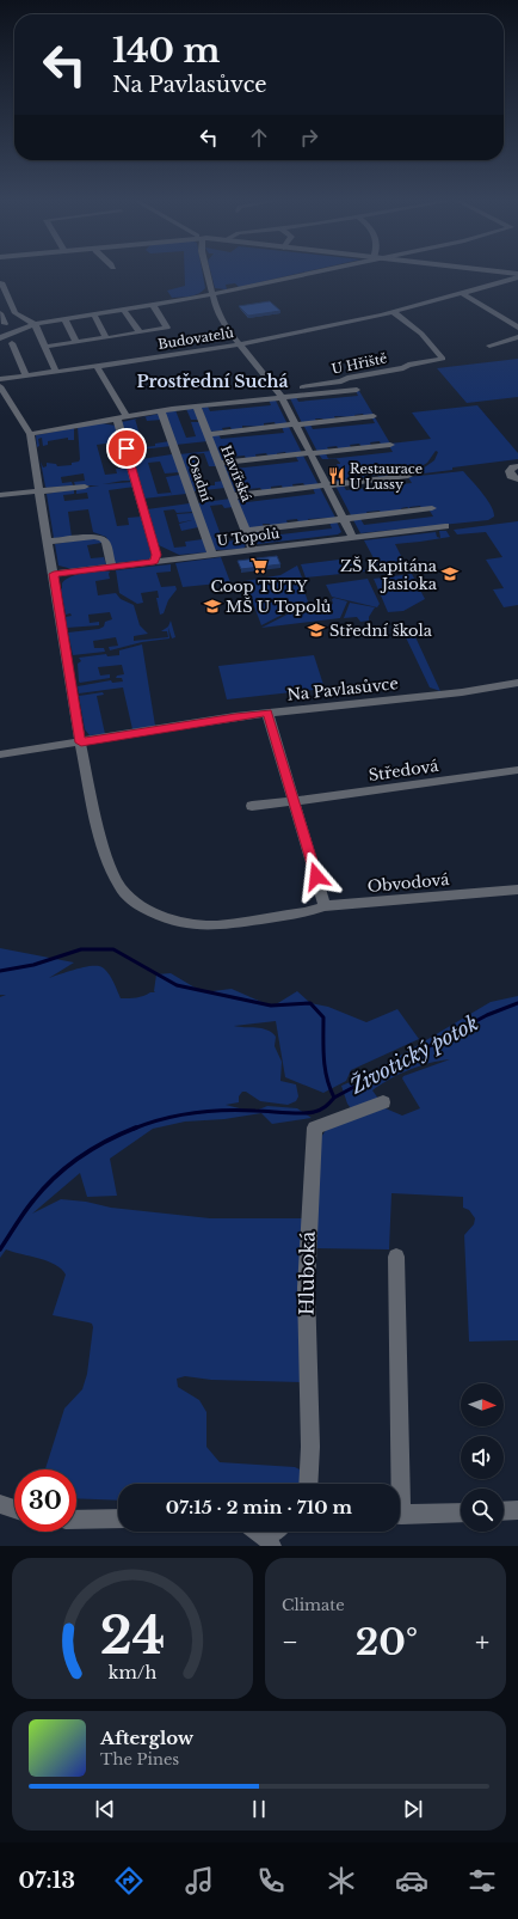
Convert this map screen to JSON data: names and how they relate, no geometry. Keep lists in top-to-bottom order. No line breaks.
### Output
{"streets":{"street":["Budovatelů","U Hřiště","Havířská","Osadní","U Topolů","Na Pavlasůvce","Středová","Obvodová","Hluboká"]},"crossings":[["Budovatelů","U Hřiště"],["Havířská","U Topolů"],["Osadní","U Topolů"],["U Topolů","Obvodová"],["Na Pavlasůvce","Obvodová"]],"districts":["Prostřední Suchá"],"water":["Životický potok"],"places":{"restaurant":["Restaurace U Lussy"],"supermarket":["Coop TUTY"],"school or university":["ZŠ Kapitána Jasioka","MŠ U Topolů","Střední škola"]},"north":"right","page":{"turn":["140 m","Na Pavlasůvce"],"limit":"30","trip":"07:15 · 2 min · 710 m","tile":"Climate","heat":["−","20°","+"],"song":["Afterglow","The Pines"],"tabs":"07:13","gauge":["24","km/h"]}}
